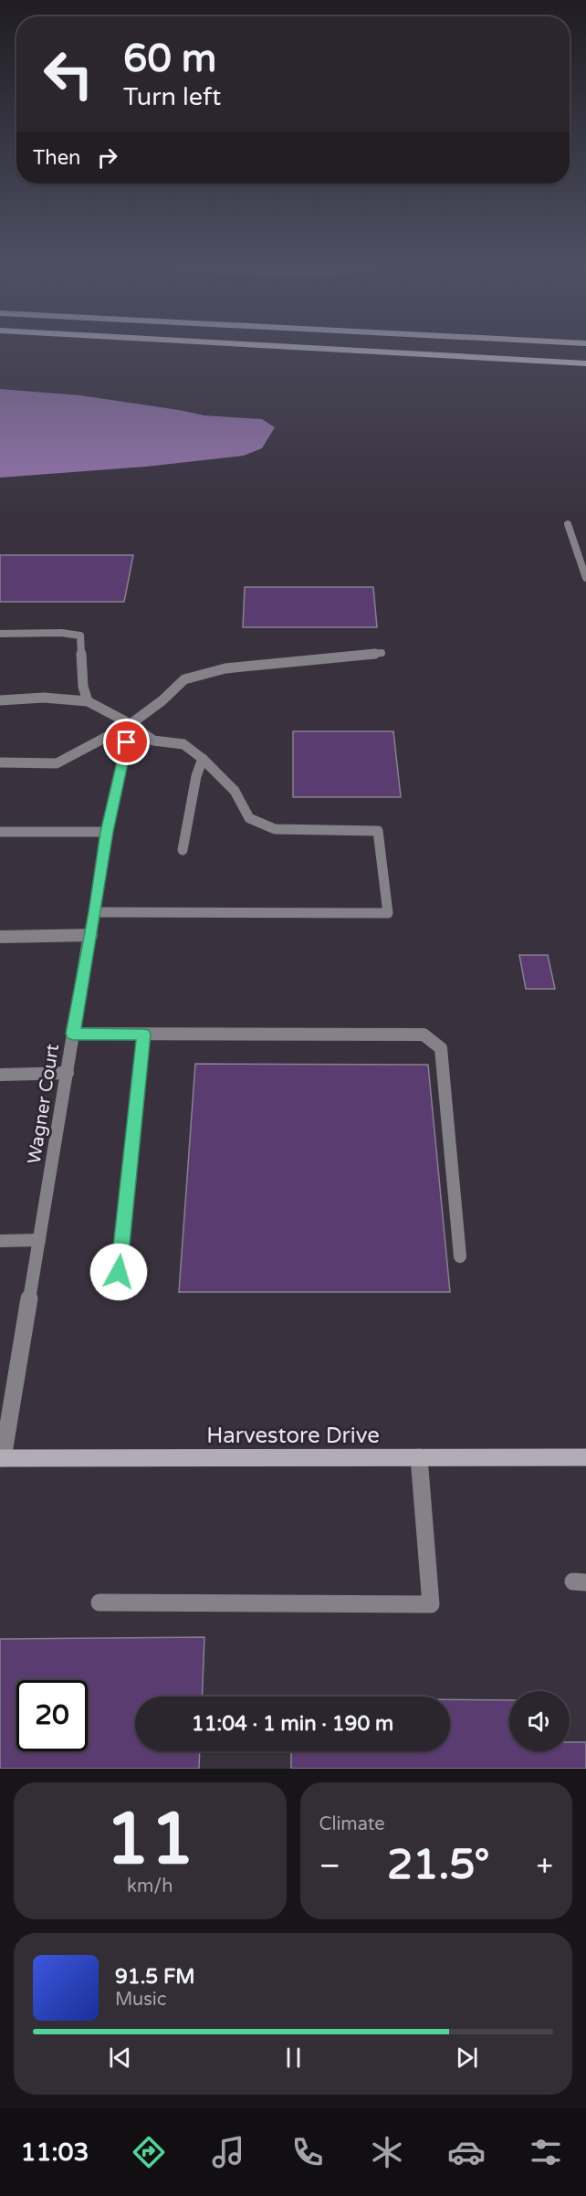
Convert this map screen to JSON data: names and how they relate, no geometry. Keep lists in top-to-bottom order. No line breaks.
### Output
{"streets":{"street":["Wagner Court","Harvestore Drive"]},"crossings":[["Wagner Court","Harvestore Drive"]],"page":{"turn":["60 m","Turn left"],"then":"Then","limit":"20","trip":"11:04 · 1 min · 190 m","tile":[["11","km/h"],"Climate"],"heat":["−","21.5°","+"],"song":["91.5 FM","Music"],"tabs":"11:03"}}
